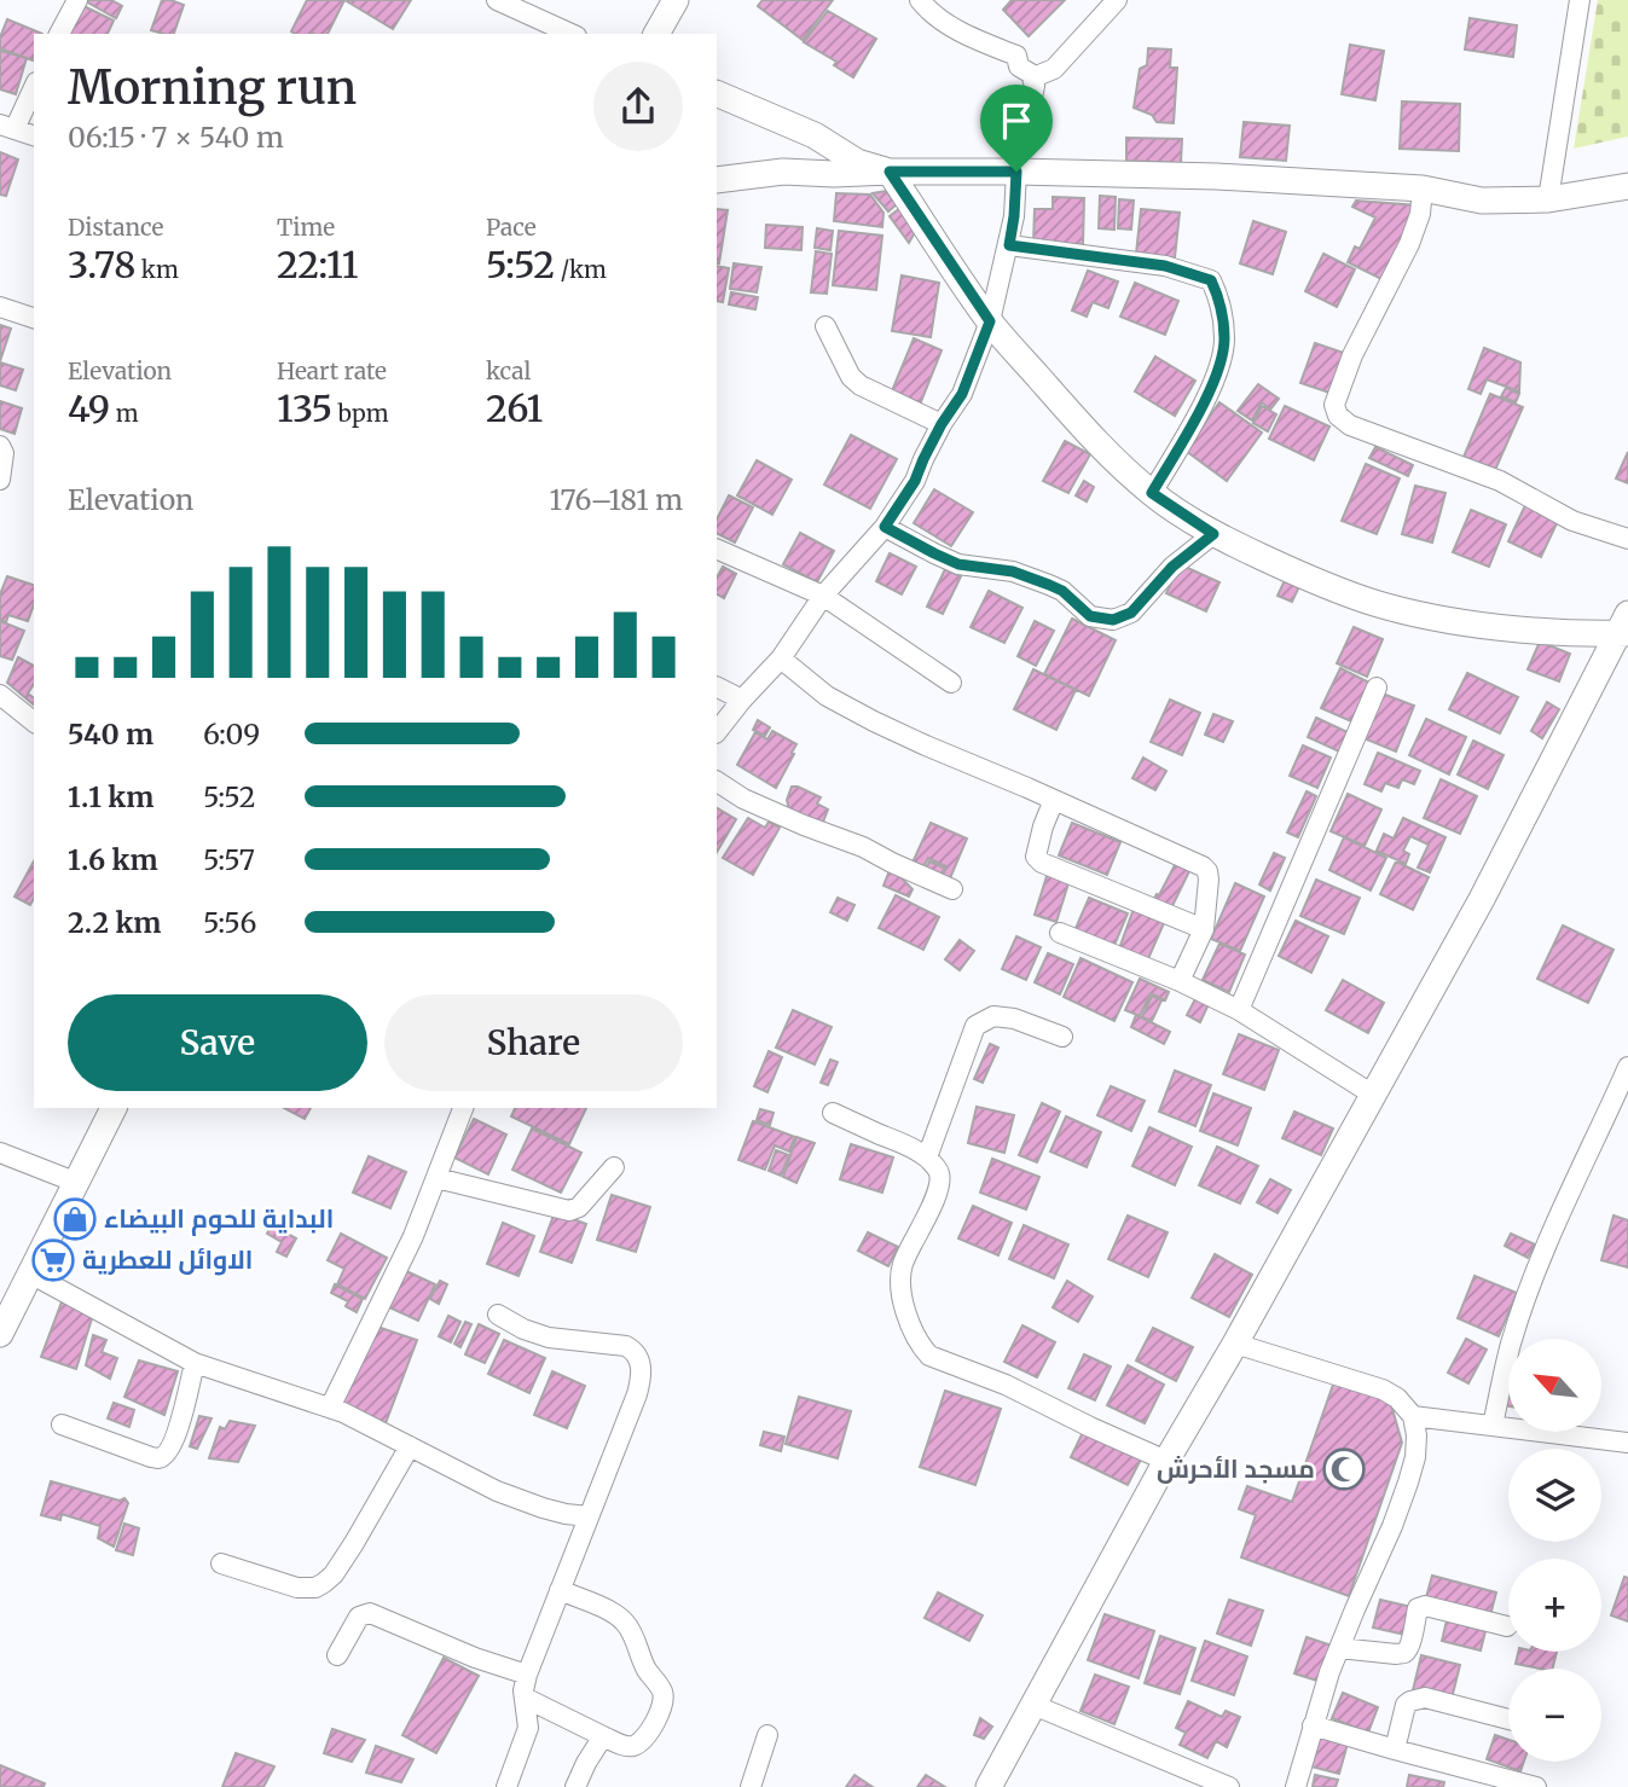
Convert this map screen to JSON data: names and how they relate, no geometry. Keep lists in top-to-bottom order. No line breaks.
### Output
{"places":{"shop":["البداية للحوم البيضاء"],"supermarket":["الاوائل للعطرية"],"mosque":["مسجد الأحرش"]},"north":"top left","page":{"heading":["Morning run","06:15 · 7 × 540 m"],"stats":[["Distance","3.78 km"],["Time","22:11"],["Pace","5:52 /km"],["Elevation","49 m"],["Heart rate","135 bpm"],["kcal","261"]],"chart":["Elevation","176–181 m"],"list":[{"name":"540 m","note":"6:09"},{"name":"1.1 km","note":"5:52"},{"name":"1.6 km","note":"5:57"},{"name":"2.2 km","note":"5:56"}],"buttons":["Save","Share"],"map_buttons":["+","−"]}}
